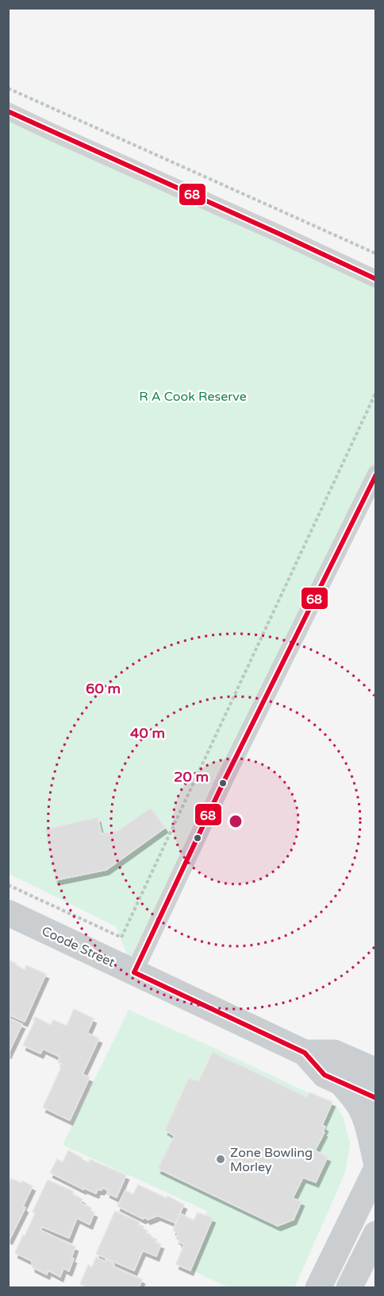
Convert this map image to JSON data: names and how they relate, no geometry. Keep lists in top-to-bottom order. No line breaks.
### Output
{"streets":{"main road":["Coode Street"]},"parks":["R A Cook Reserve"],"places":["Zone Bowling Morley"],"lines":["transit line 68"],"rings":["60 m","40 m","20 m"]}
